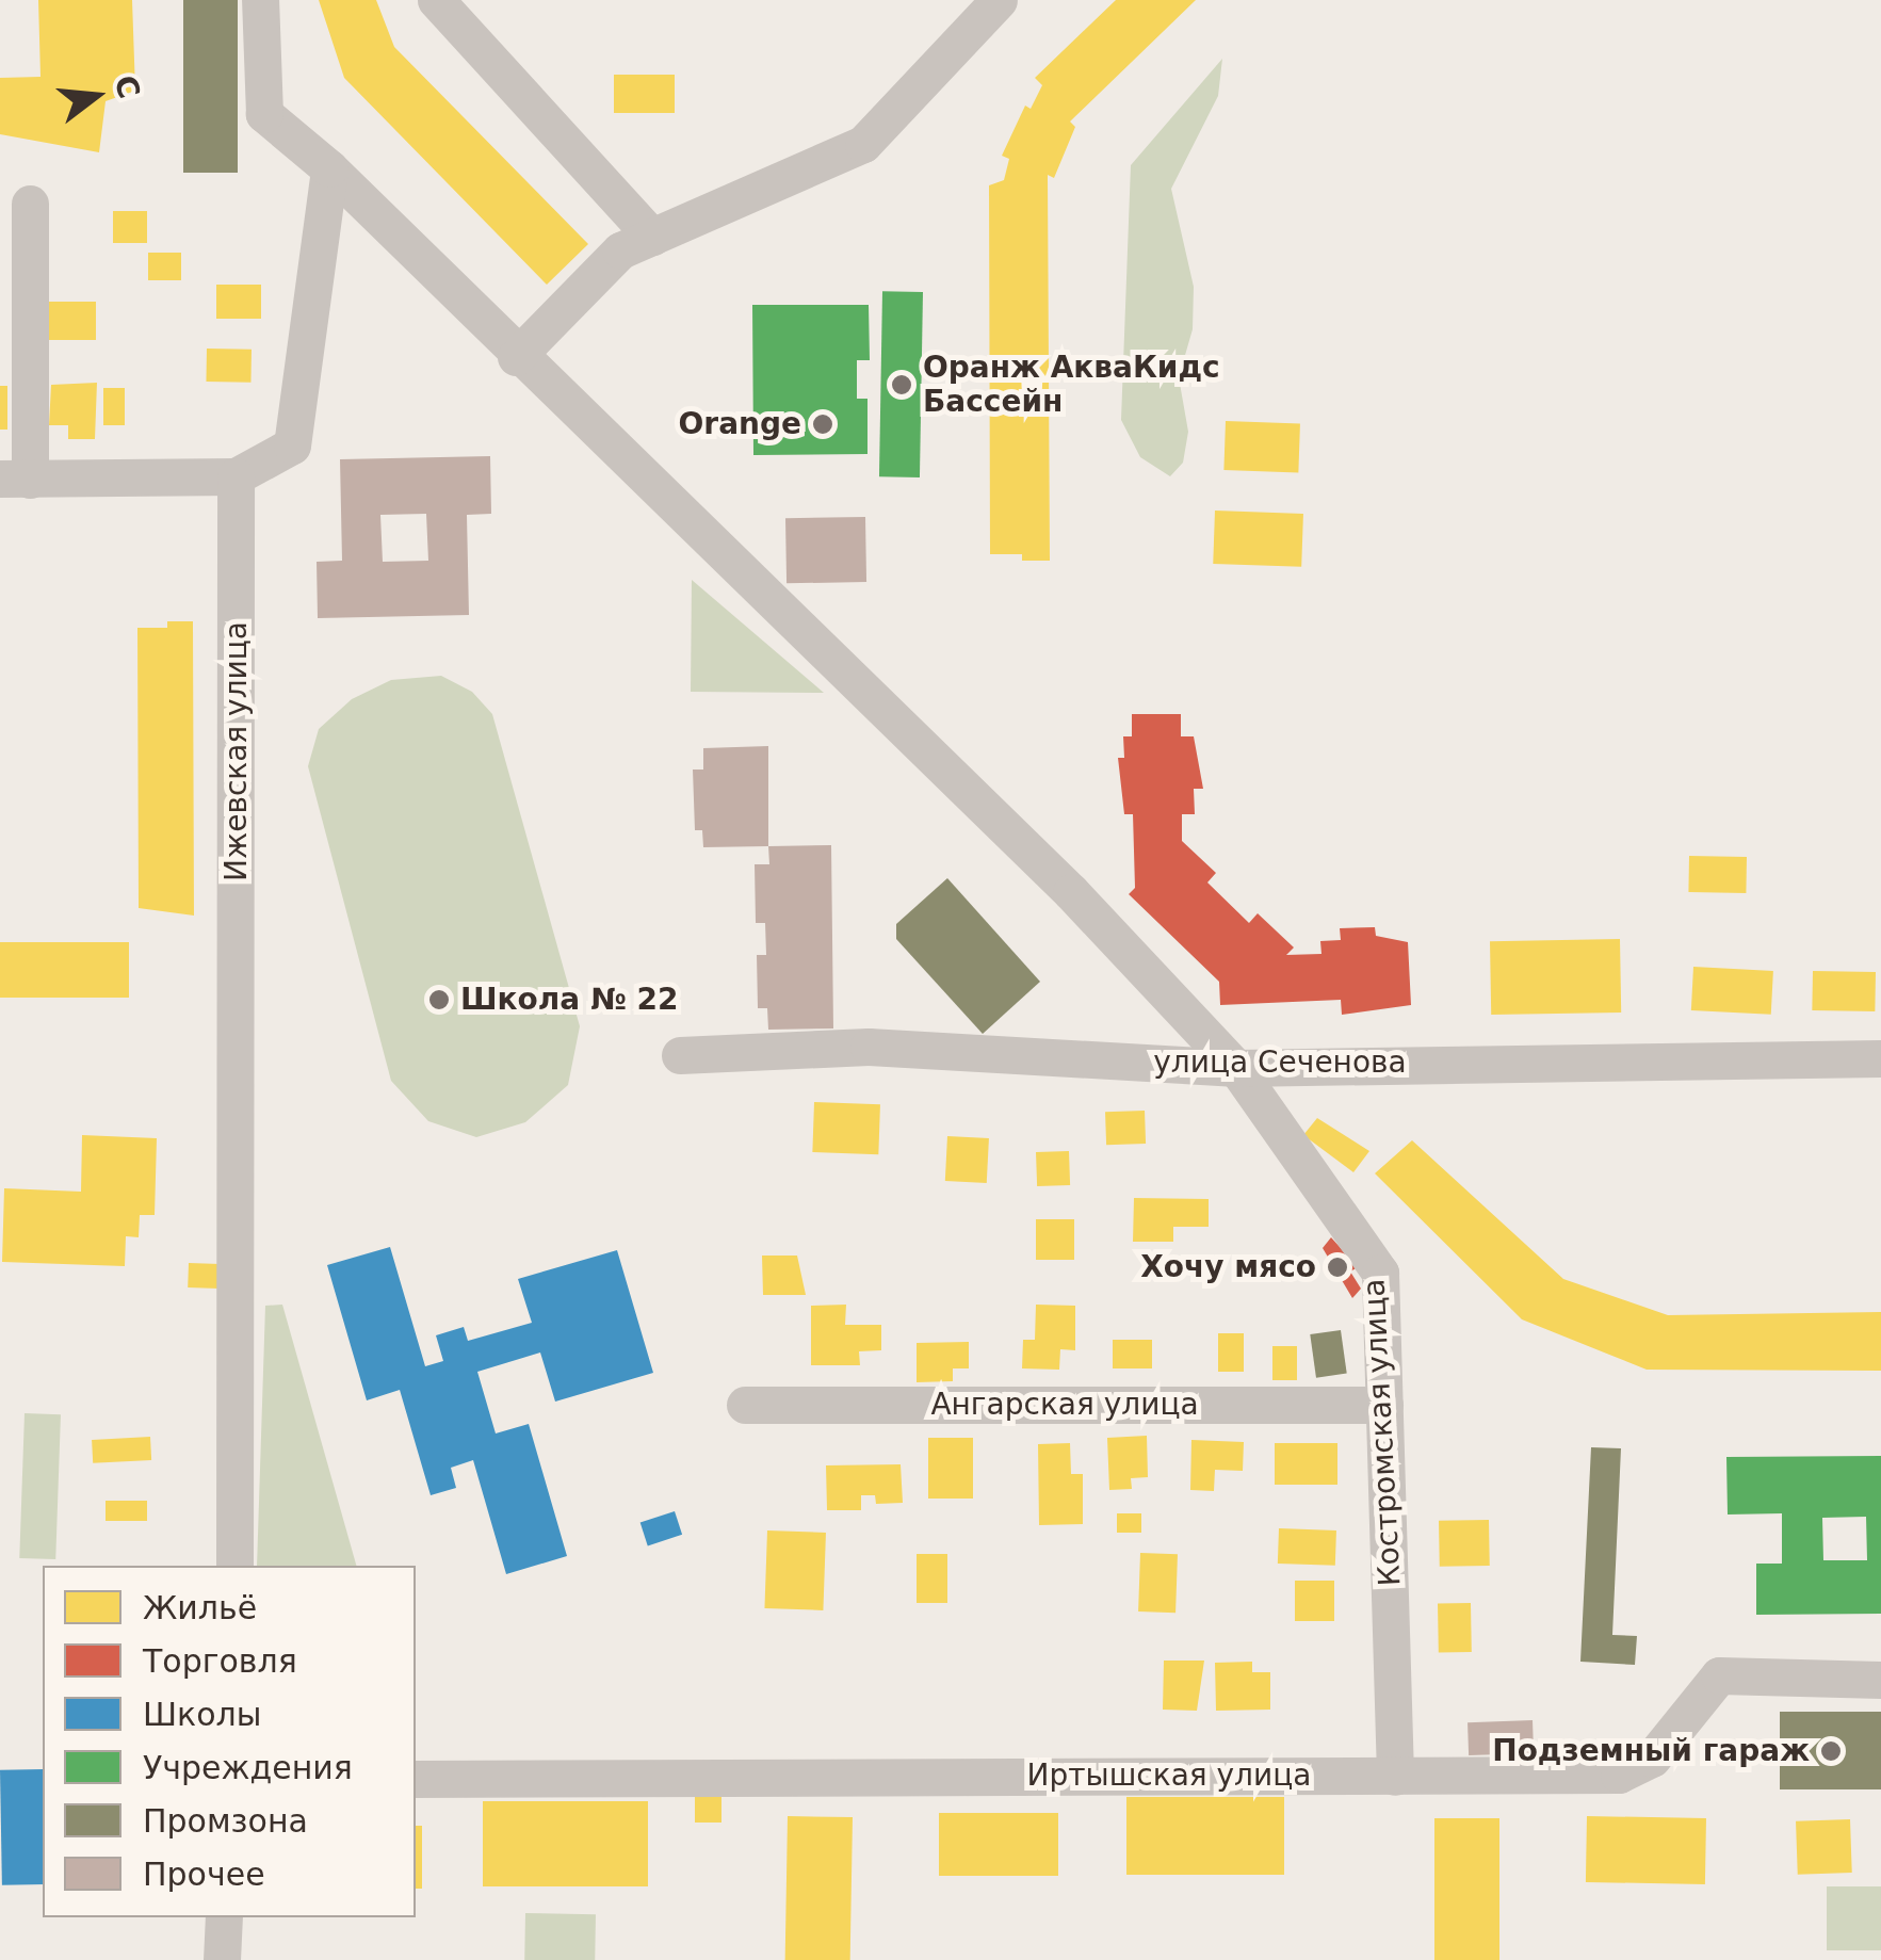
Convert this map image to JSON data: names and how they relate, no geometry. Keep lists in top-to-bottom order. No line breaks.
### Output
{"streets":{"street":["Ижевская улица","улица Сеченова","Ангарская улица","Костромская улица","Иртышская улица"]},"crossings":[["улица Сеченова","Костромская улица"],["Ангарская улица","Костромская улица"],["Костромская улица","Иртышская улица"]],"places":["Оранж АкваКидс Бассейн","Orange","Школа № 22","Хочу мясо","Подземный гараж"],"legend":["Жильё","Торговля","Школы","Учреждения","Промзона","Прочее"],"north":"right"}
